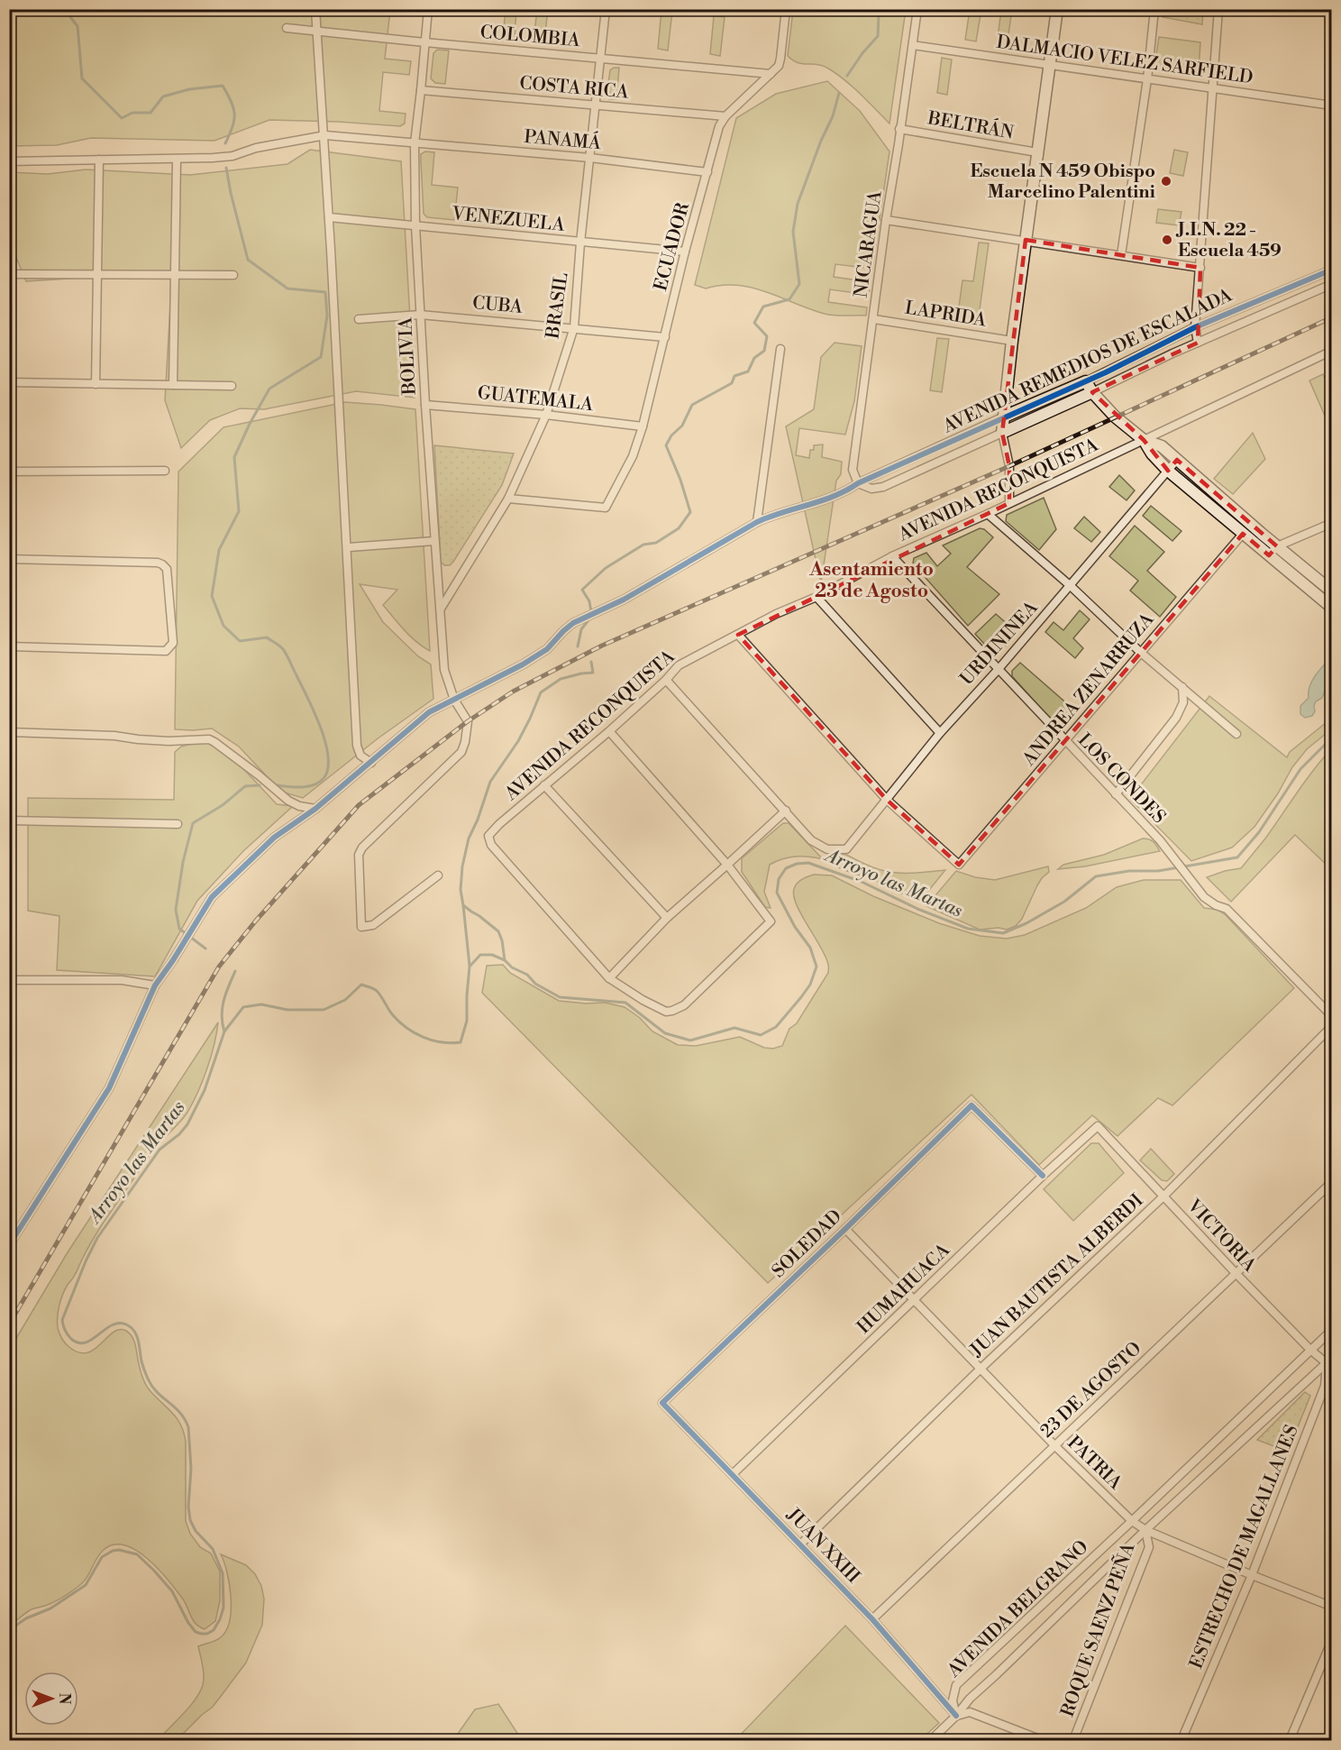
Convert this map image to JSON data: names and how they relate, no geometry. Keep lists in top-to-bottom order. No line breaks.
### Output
{"streets":{"street":["COLOMBIA","DALMACIO VELEZ SARFIELD","COSTA RICA","BELTRÁN","PANAMÁ","VENEZUELA","NICARAGUA","ECUADOR","CUBA","BRASIL","LAPRIDA","BOLIVIA","AVENIDA REMEDIOS DE ESCALADA","GUATEMALA","AVENIDA RECONQUISTA","URDININEA","ANDREA ZENARRUZA","LOS CONDES","VICTORIA","SOLEDAD","JUAN BAUTISTA ALBERDI","HUMAHUACA","23 DE AGOSTO","PATRIA","JUAN XXIII","ESTRECHO DE MAGALLANES","AVENIDA BELGRANO","ROQUE SAENZ PEÑA"]},"crossings":[["COLOMBIA","ECUADOR"],["COLOMBIA","BRASIL"],["COLOMBIA","BOLIVIA"],["DALMACIO VELEZ SARFIELD","NICARAGUA"],["COSTA RICA","ECUADOR"],["COSTA RICA","BRASIL"],["COSTA RICA","BOLIVIA"],["BELTRÁN","NICARAGUA"],["PANAMÁ","ECUADOR"],["PANAMÁ","BRASIL"],["PANAMÁ","BOLIVIA"],["VENEZUELA","ECUADOR"],["VENEZUELA","BRASIL"],["VENEZUELA","BOLIVIA"],["NICARAGUA","LAPRIDA"],["NICARAGUA","AVENIDA REMEDIOS DE ESCALADA"],["ECUADOR","CUBA"],["ECUADOR","BRASIL"],["ECUADOR","GUATEMALA"],["CUBA","BRASIL"],["CUBA","BOLIVIA"],["BRASIL","BOLIVIA"],["BRASIL","GUATEMALA"],["BOLIVIA","GUATEMALA"],["AVENIDA RECONQUISTA","LOS CONDES"],["URDININEA","ANDREA ZENARRUZA"],["URDININEA","LOS CONDES"],["ANDREA ZENARRUZA","LOS CONDES"],["VICTORIA","JUAN BAUTISTA ALBERDI"],["VICTORIA","HUMAHUACA"],["VICTORIA","23 DE AGOSTO"],["VICTORIA","ESTRECHO DE MAGALLANES"],["VICTORIA","AVENIDA BELGRANO"],["SOLEDAD","HUMAHUACA"],["SOLEDAD","PATRIA"],["SOLEDAD","JUAN XXIII"],["JUAN BAUTISTA ALBERDI","PATRIA"],["JUAN BAUTISTA ALBERDI","JUAN XXIII"],["HUMAHUACA","PATRIA"],["HUMAHUACA","JUAN XXIII"],["23 DE AGOSTO","PATRIA"],["23 DE AGOSTO","JUAN XXIII"],["PATRIA","ESTRECHO DE MAGALLANES"],["PATRIA","AVENIDA BELGRANO"],["PATRIA","ROQUE SAENZ PEÑA"],["JUAN XXIII","AVENIDA BELGRANO"],["ESTRECHO DE MAGALLANES","AVENIDA BELGRANO"],["AVENIDA BELGRANO","ROQUE SAENZ PEÑA"]],"districts":["Asentamiento 23 de Agosto"],"water":["Arroyo las Martas"],"places":["Escuela N 459 Obispo Marcelino Palentini","J.I.N. 22 - Escuela 459"],"north":"right"}
